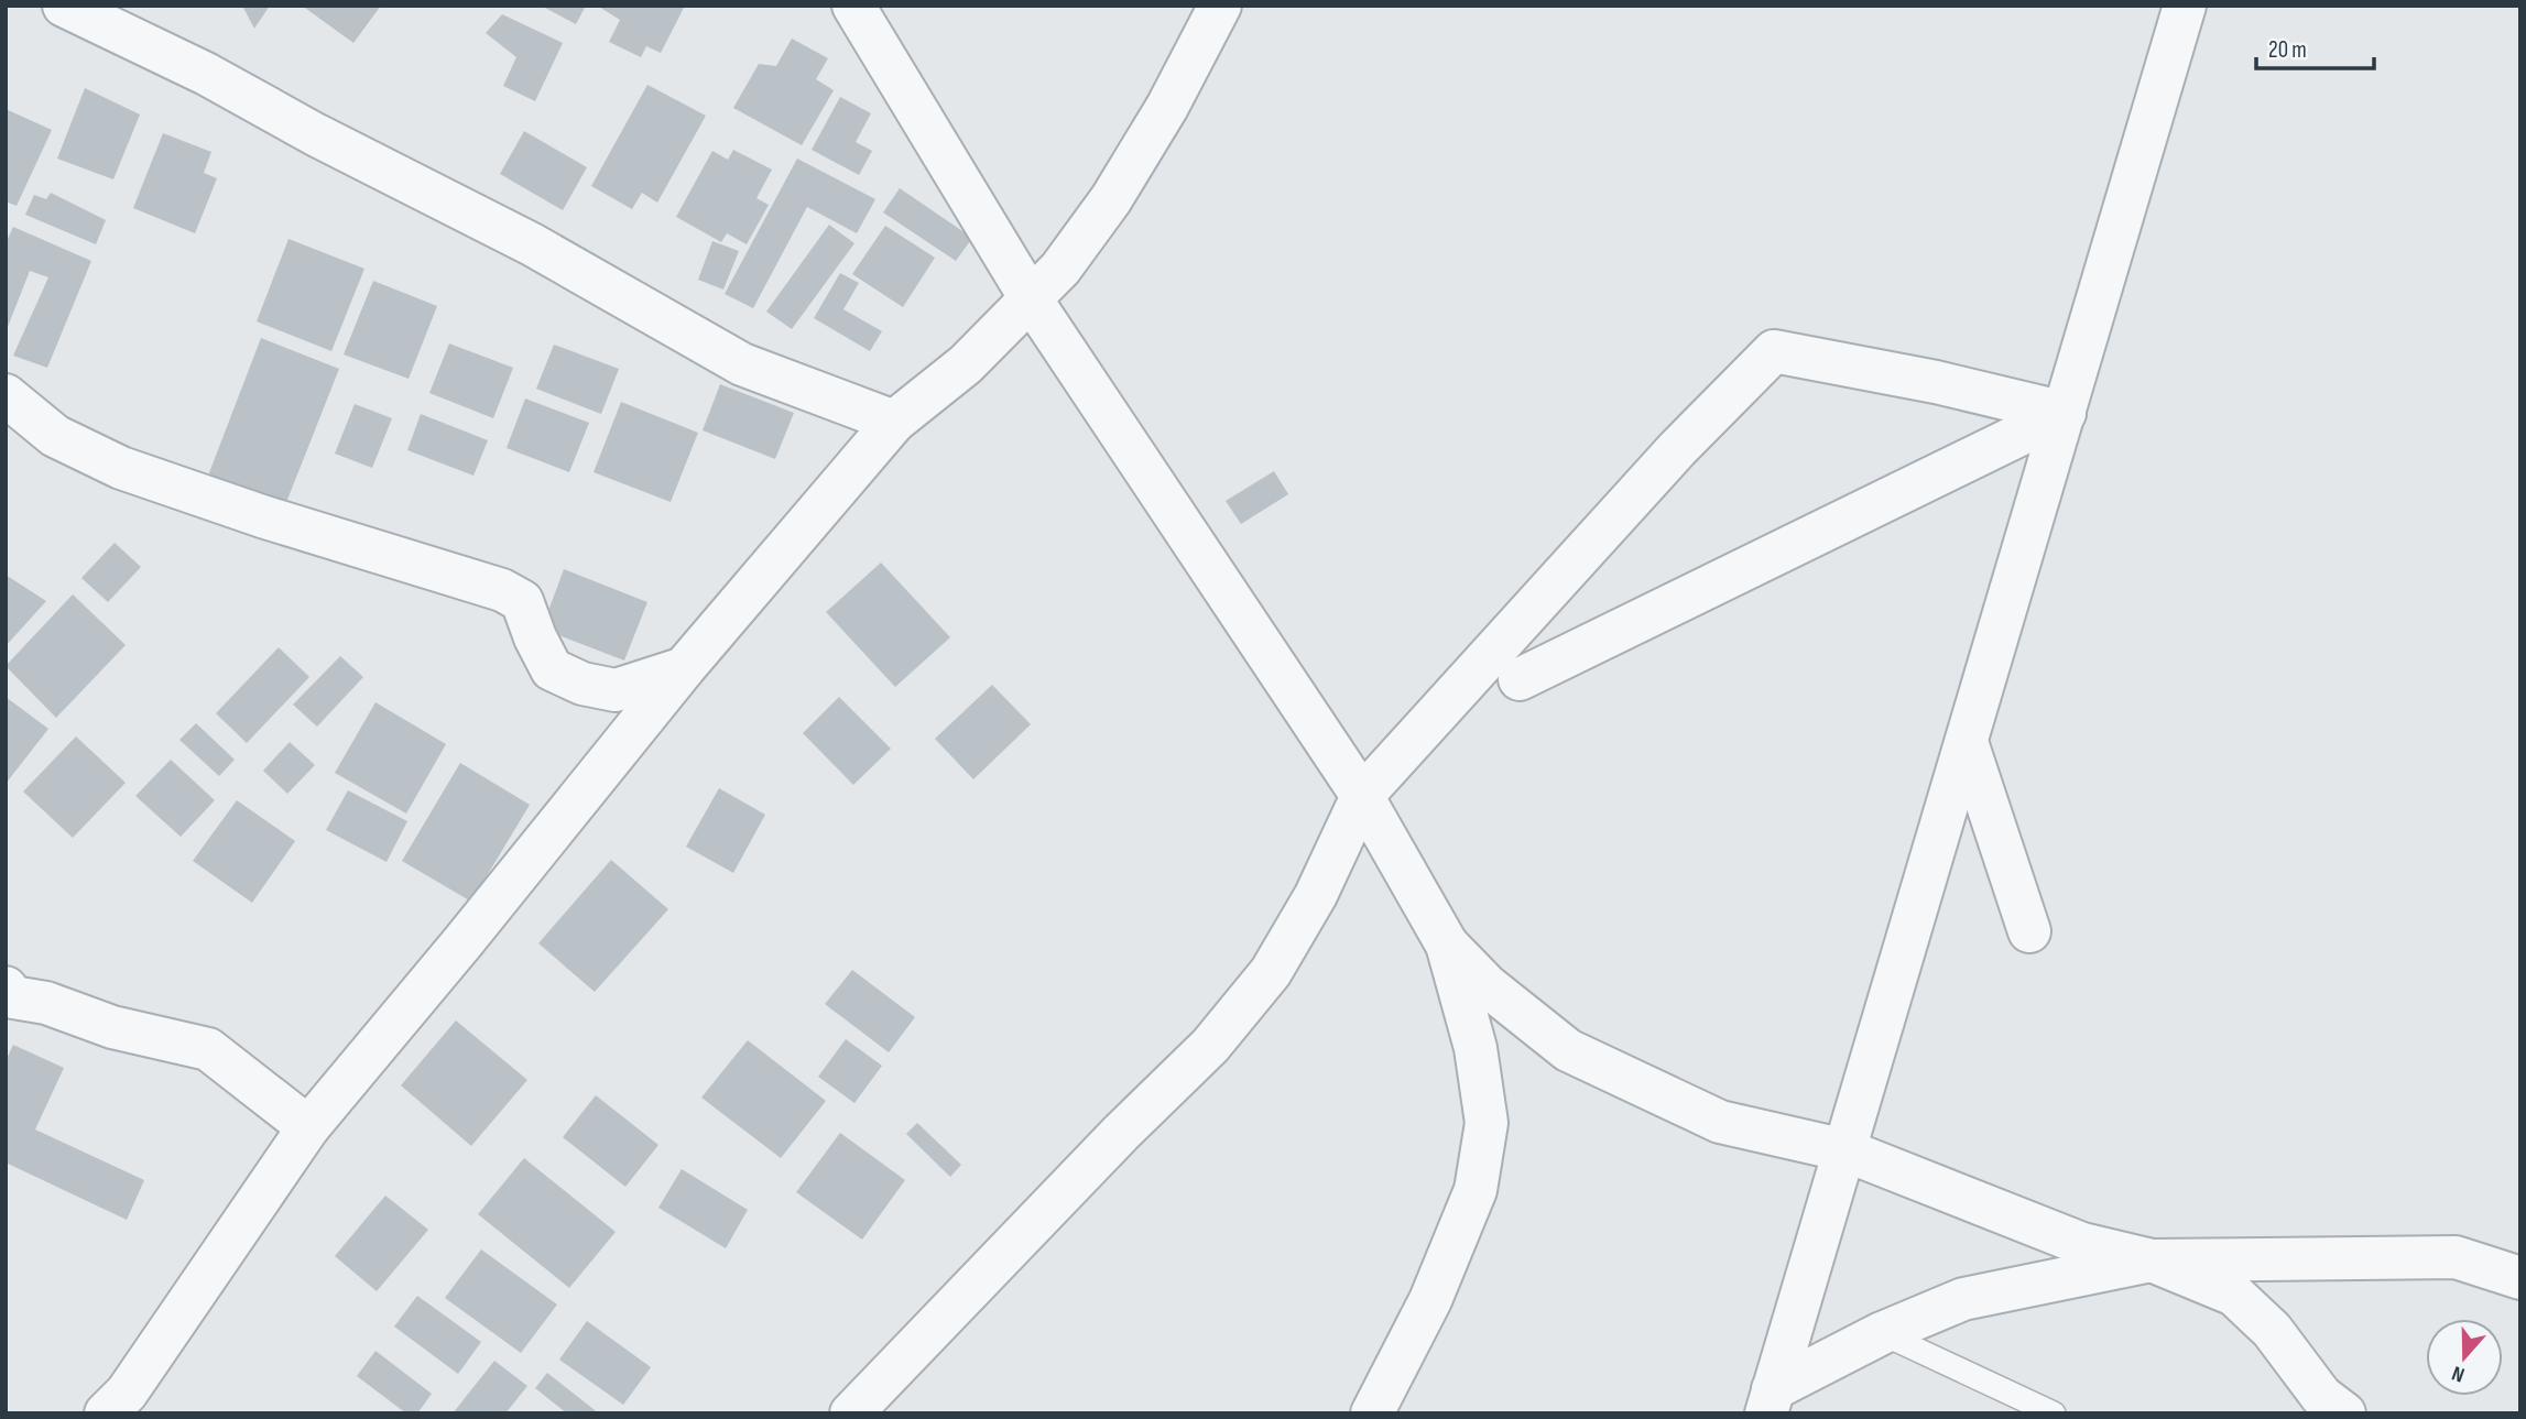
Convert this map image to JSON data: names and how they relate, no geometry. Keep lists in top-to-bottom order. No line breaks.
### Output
{"scale_bar":"20 m","north":"bottom"}
